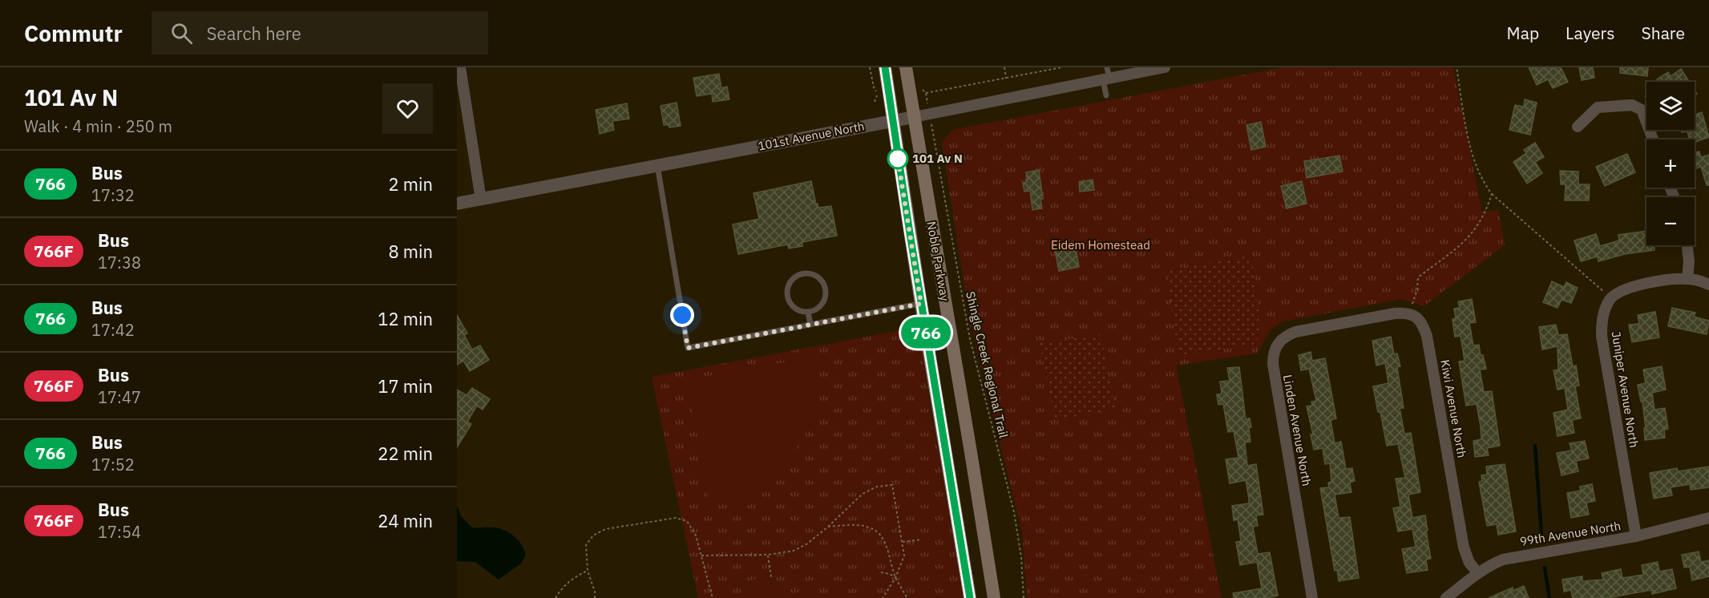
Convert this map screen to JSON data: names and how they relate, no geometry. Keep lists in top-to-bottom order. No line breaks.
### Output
{"streets":{"main road":["Noble Parkway"],"street":["101st Avenue North","Juniper Avenue North","Kiwi Avenue North","Linden Avenue North","99th Avenue North"],"path":["Shingle Creek Regional Trail"]},"crossings":[["101st Avenue North","Noble Parkway"],["Juniper Avenue North","99th Avenue North"],["Kiwi Avenue North","Linden Avenue North"],["Kiwi Avenue North","99th Avenue North"]],"parks":["Eidem Homestead"],"places":["101 Av N"],"lines":["bus line 766"],"page":{"header":"Commutr","search":"Search here","nav":["Map","Layers","Share"],"heading":["101 Av N","Walk · 4 min · 250 m"],"on_map":"766","map_buttons":["+","−"],"list":[{"mark":"766","name":"Bus","note":"17:32","value":"2 min"},{"mark":"766F","name":"Bus","note":"17:38","value":"8 min"},{"mark":"766","name":"Bus","note":"17:42","value":"12 min"},{"mark":"766F","name":"Bus","note":"17:47","value":"17 min"},{"mark":"766","name":"Bus","note":"17:52","value":"22 min"},{"mark":"766F","name":"Bus","note":"17:54","value":"24 min"}]}}
